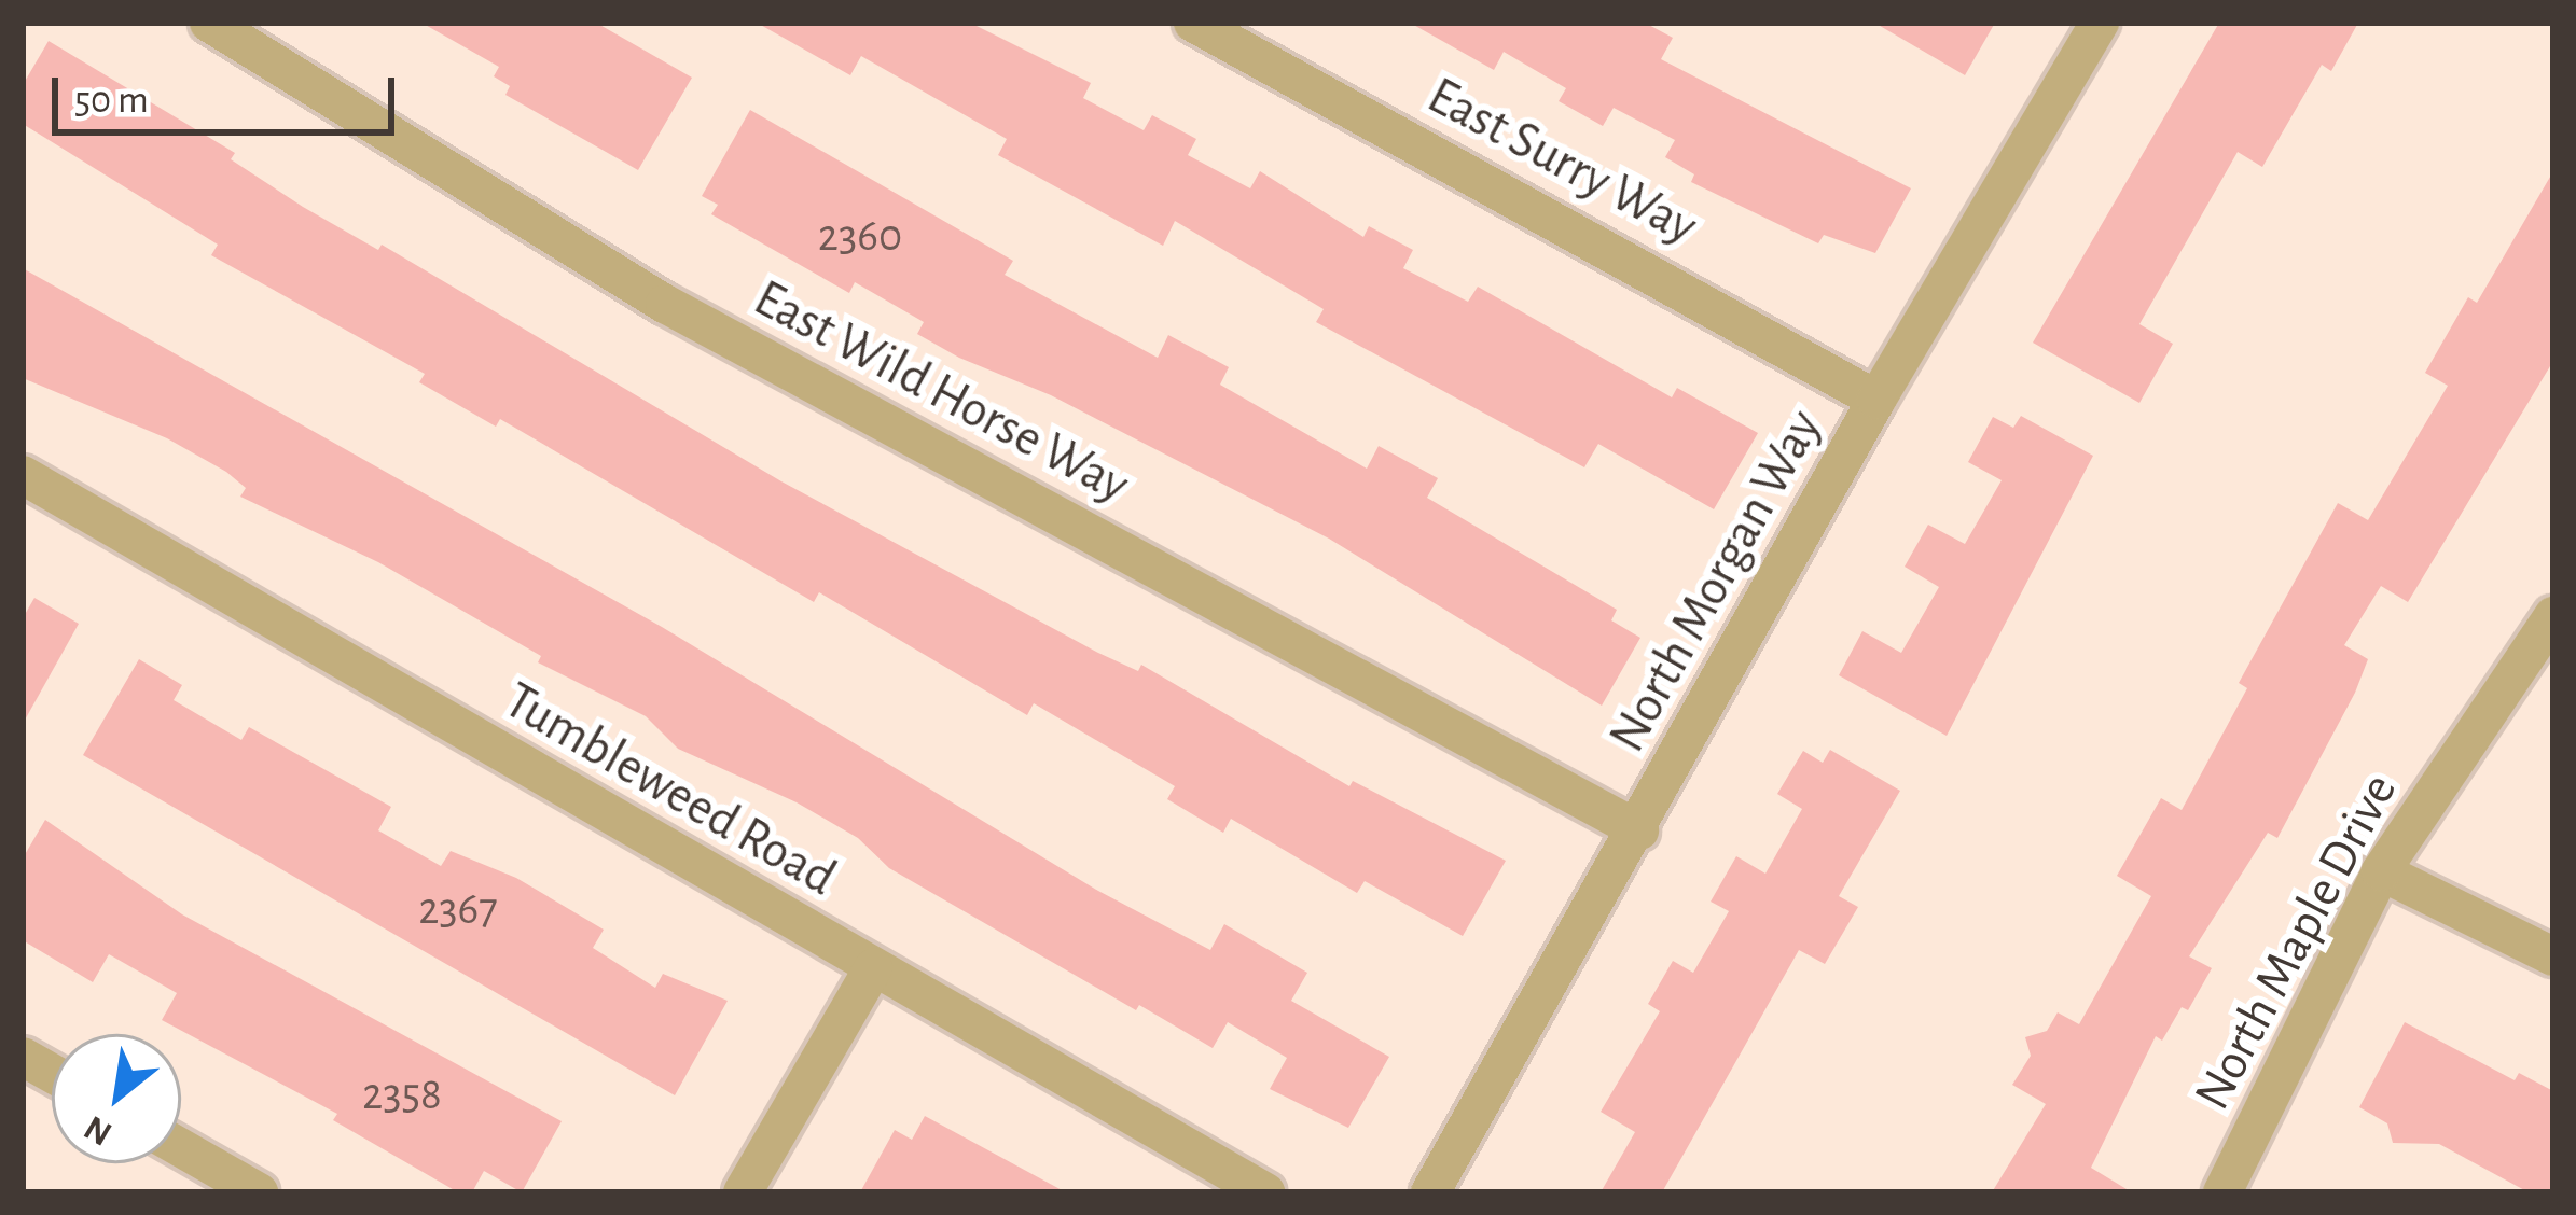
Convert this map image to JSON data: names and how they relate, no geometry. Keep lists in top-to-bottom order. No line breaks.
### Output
{"streets":{"street":["East Surry Way","East Wild Horse Way","North Morgan Way","Tumbleweed Road","North Maple Drive"]},"crossings":[["East Surry Way","North Morgan Way"],["East Wild Horse Way","North Morgan Way"]],"house_numbers":["2360","2367","2358"],"scale_bar":"50 m","north":"bottom left"}
